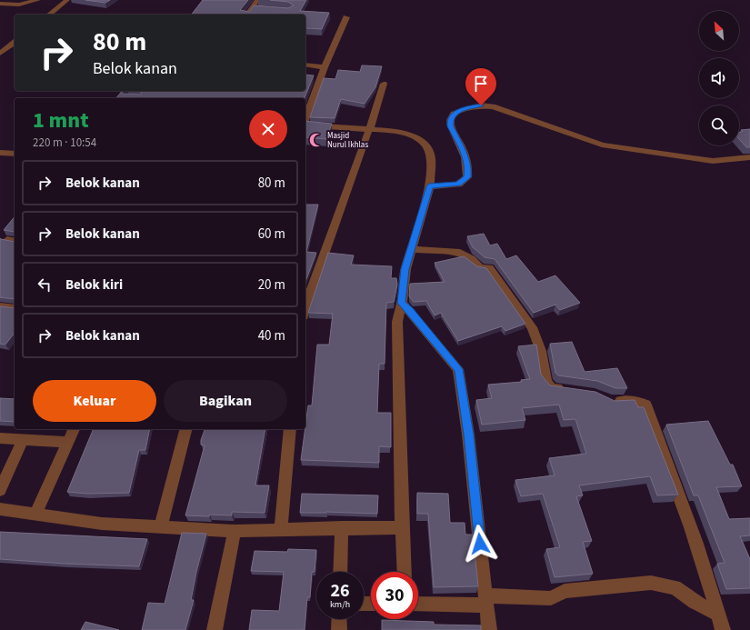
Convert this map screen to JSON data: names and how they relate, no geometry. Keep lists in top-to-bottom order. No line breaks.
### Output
{"places":{"mosque":["Masjid Nurul Ikhlas"]},"north":"top left","page":{"turn":["80 m","Belok kanan"],"heading":["1 mnt","220 m · 10:54"],"list":[{"name":"Belok kanan","value":"80 m"},{"name":"Belok kanan","value":"60 m"},{"name":"Belok kiri","value":"20 m"},{"name":"Belok kanan","value":"40 m"}],"buttons":["Keluar","Bagikan"],"speed":"26 km/h","limit":"30"}}
